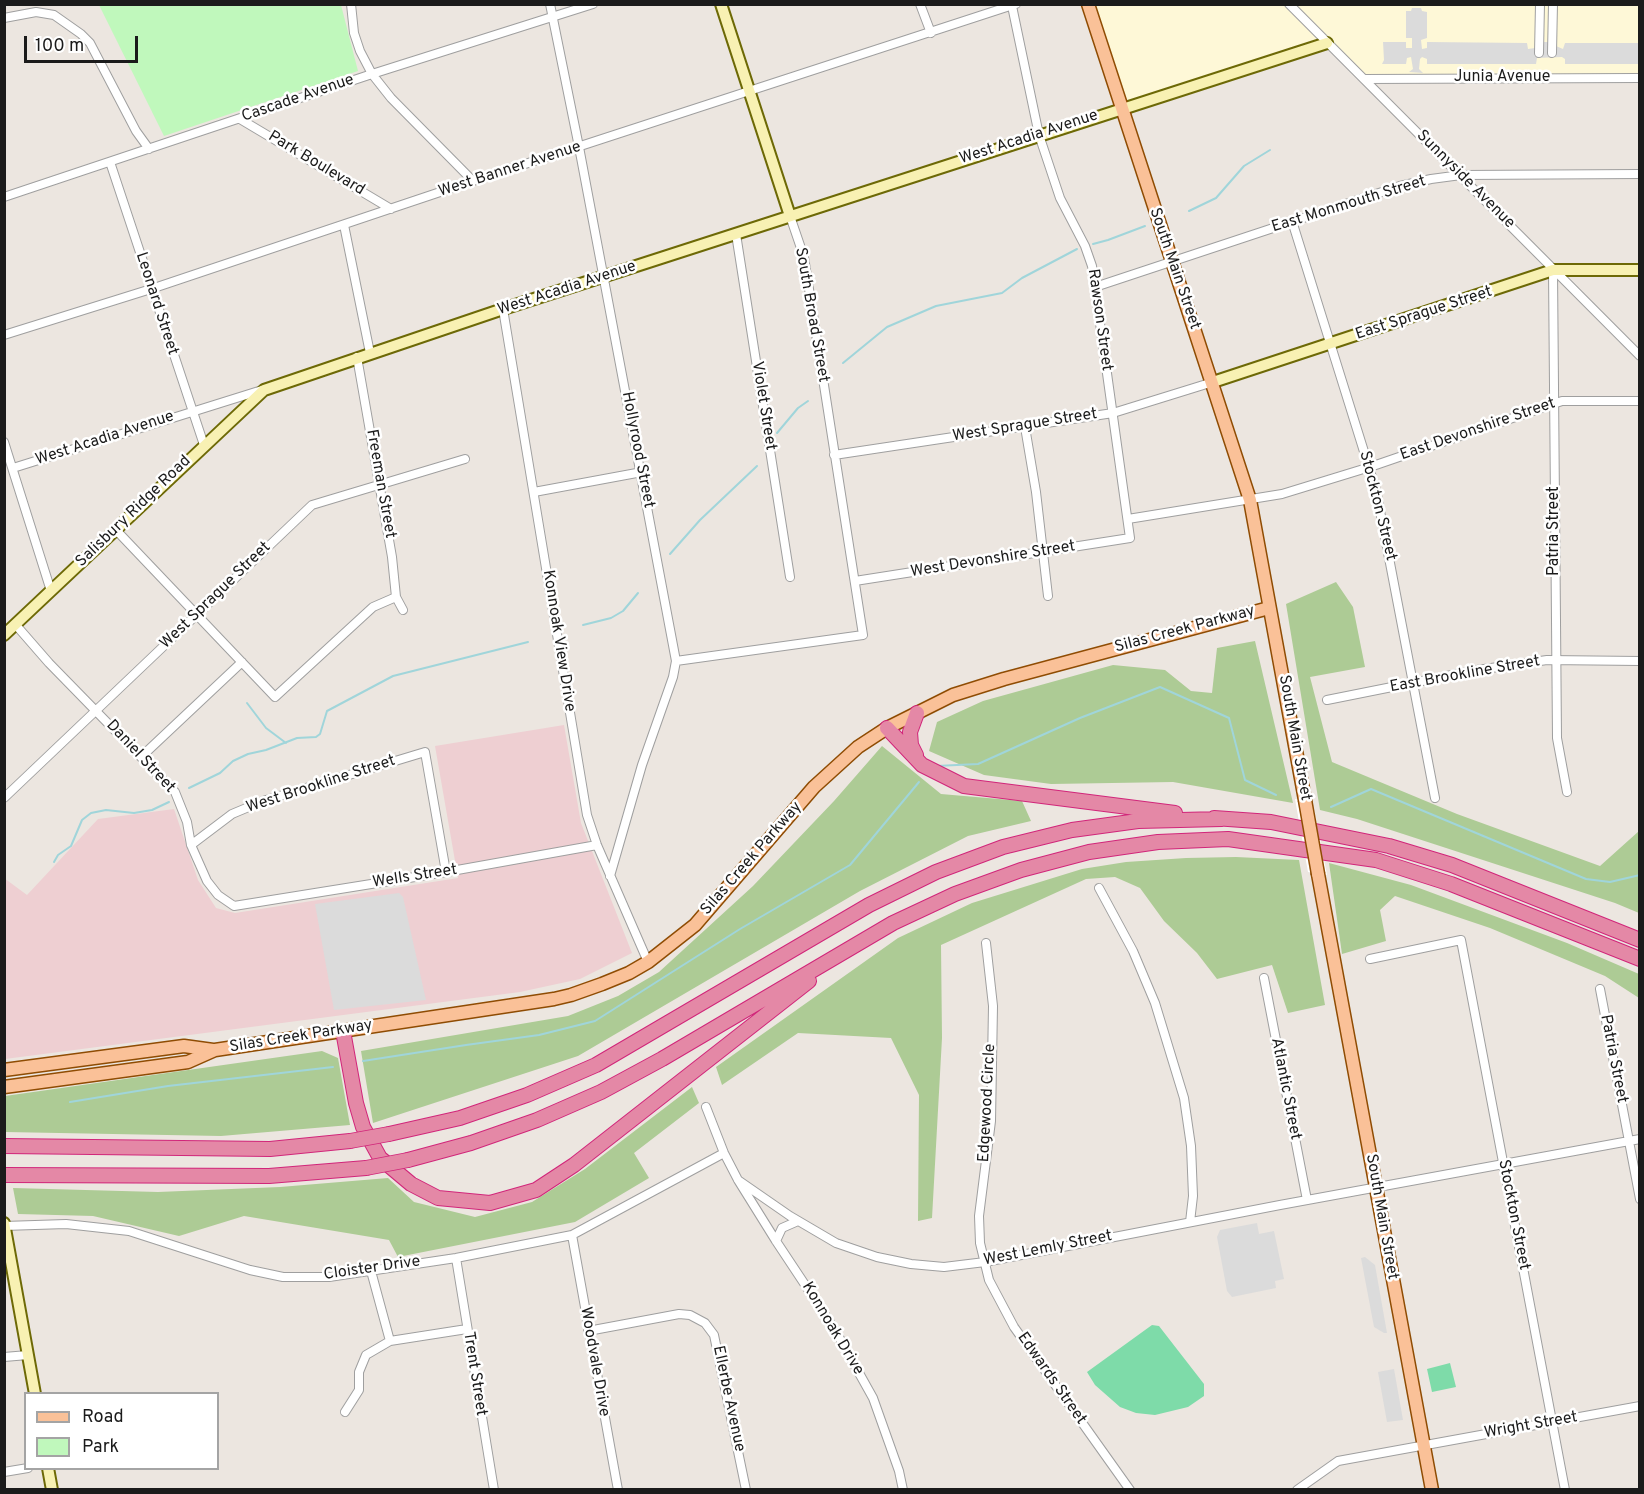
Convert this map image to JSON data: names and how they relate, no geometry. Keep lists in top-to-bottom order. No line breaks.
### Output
{"streets":{"main road":["South Main Street","Silas Creek Parkway"],"street":["Junia Avenue","Cascade Avenue","West Acadia Avenue","Park Boulevard","West Banner Avenue","Sunnyside Avenue","East Monmouth Street","Leonard Street","East Sprague Street","South Broad Street","Rawson Street","Violet Street","West Sprague Street","East Devonshire Street","Hollyrood Street","Freeman Street","Stockton Street","Salisbury Ridge Road","Patria Street","West Devonshire Street","Konnoak View Drive","East Brookline Street","Daniel Street","West Brookline Street","Wells Street","Atlantic Street","Edgewood Circle","West Lemly Street","Cloister Drive","Konnoak Drive","Woodvale Drive","Trent Street","Edwards Street","Ellerbe Avenue","Wright Street"]},"crossings":[["Junia Avenue","Sunnyside Avenue"],["Cascade Avenue","Park Boulevard"],["Cascade Avenue","Leonard Street"],["Cascade Avenue","Hollyrood Street"],["West Acadia Avenue","Sunnyside Avenue"],["West Acadia Avenue","South Main Street"],["West Acadia Avenue","Leonard Street"],["West Acadia Avenue","South Broad Street"],["West Acadia Avenue","Rawson Street"],["West Acadia Avenue","Violet Street"],["West Acadia Avenue","Hollyrood Street"],["West Acadia Avenue","Freeman Street"],["West Acadia Avenue","Salisbury Ridge Road"],["West Acadia Avenue","Konnoak View Drive"],["Park Boulevard","West Banner Avenue"],["West Banner Avenue","Leonard Street"],["West Banner Avenue","South Broad Street"],["West Banner Avenue","Rawson Street"],["West Banner Avenue","Hollyrood Street"],["Sunnyside Avenue","East Monmouth Street"],["Sunnyside Avenue","East Sprague Street"],["Sunnyside Avenue","Patria Street"],["East Monmouth Street","South Main Street"],["East Monmouth Street","Rawson Street"],["East Monmouth Street","Stockton Street"],["South Main Street","East Sprague Street"],["South Main Street","West Sprague Street"],["South Main Street","East Devonshire Street"],["South Main Street","Silas Creek Parkway"],["South Main Street","West Lemly Street"],["South Main Street","Wright Street"],["Leonard Street","Salisbury Ridge Road"],["East Sprague Street","West Sprague Street"],["East Sprague Street","Stockton Street"],["East Sprague Street","Patria Street"],["South Broad Street","West Sprague Street"],["South Broad Street","Hollyrood Street"],["South Broad Street","West Devonshire Street"],["Rawson Street","West Sprague Street"],["Rawson Street","West Devonshire Street"],["West Sprague Street","Freeman Street"],["West Sprague Street","Daniel Street"],["East Devonshire Street","Stockton Street"],["East Devonshire Street","Patria Street"],["Hollyrood Street","Konnoak View Drive"],["Stockton Street","East Brookline Street"],["Stockton Street","West Lemly Street"],["Stockton Street","Wright Street"],["Salisbury Ridge Road","Daniel Street"],["Patria Street","East Brookline Street"],["Patria Street","West Lemly Street"],["Silas Creek Parkway","Konnoak View Drive"],["Konnoak View Drive","Wells Street"],["Daniel Street","West Brookline Street"],["Daniel Street","Wells Street"],["West Brookline Street","Wells Street"],["Atlantic Street","West Lemly Street"],["Edgewood Circle","West Lemly Street"],["Edgewood Circle","Edwards Street"],["West Lemly Street","Konnoak Drive"],["West Lemly Street","Edwards Street"],["Cloister Drive","Konnoak Drive"],["Cloister Drive","Woodvale Drive"],["Cloister Drive","Trent Street"],["Woodvale Drive","Ellerbe Avenue"]],"legend":["Road","Park"],"scale_bar":"100 m"}
